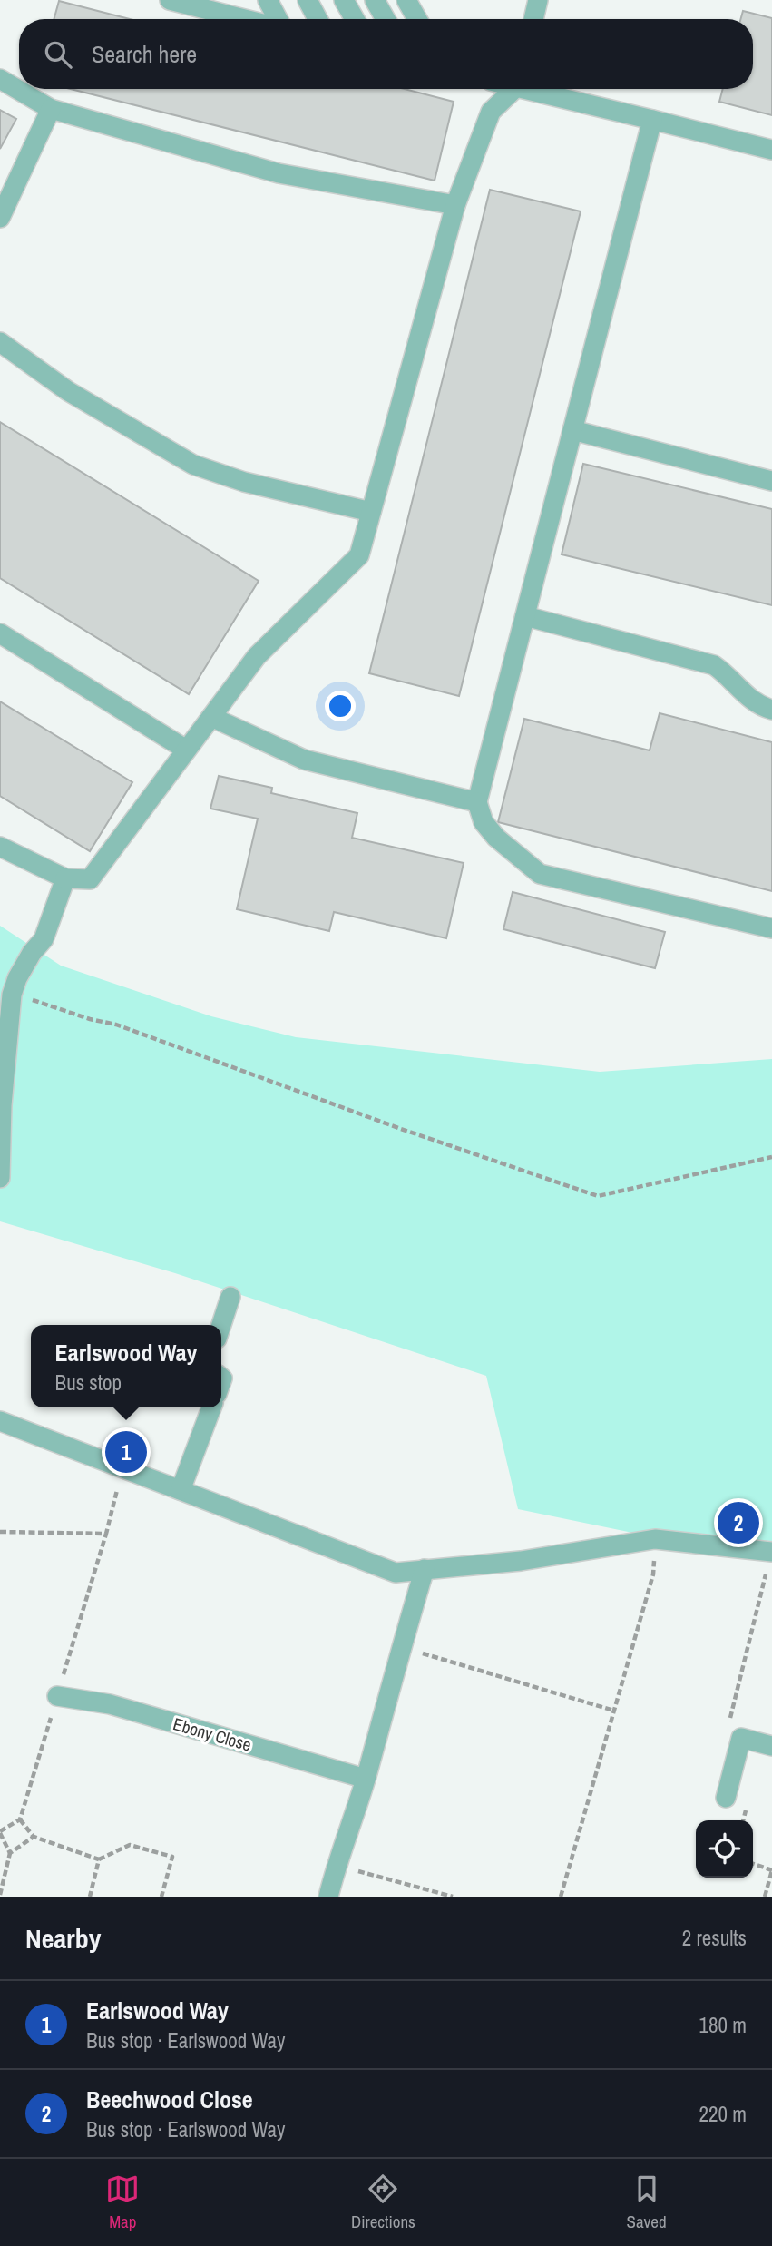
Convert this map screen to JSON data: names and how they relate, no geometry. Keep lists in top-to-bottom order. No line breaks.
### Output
{"streets":{"street":["Ebony Close"]},"page":{"search":"Search here","popup":["Earlswood Way","Bus stop"],"pins":["1","2"],"heading":["Nearby","2 results"],"list":[{"mark":"1","name":"Earlswood Way","note":"Bus stop · Earlswood Way","value":"180 m"},{"mark":"2","name":"Beechwood Close","note":"Bus stop · Earlswood Way","value":"220 m"}],"nav":["Map","Directions","Saved"]}}
